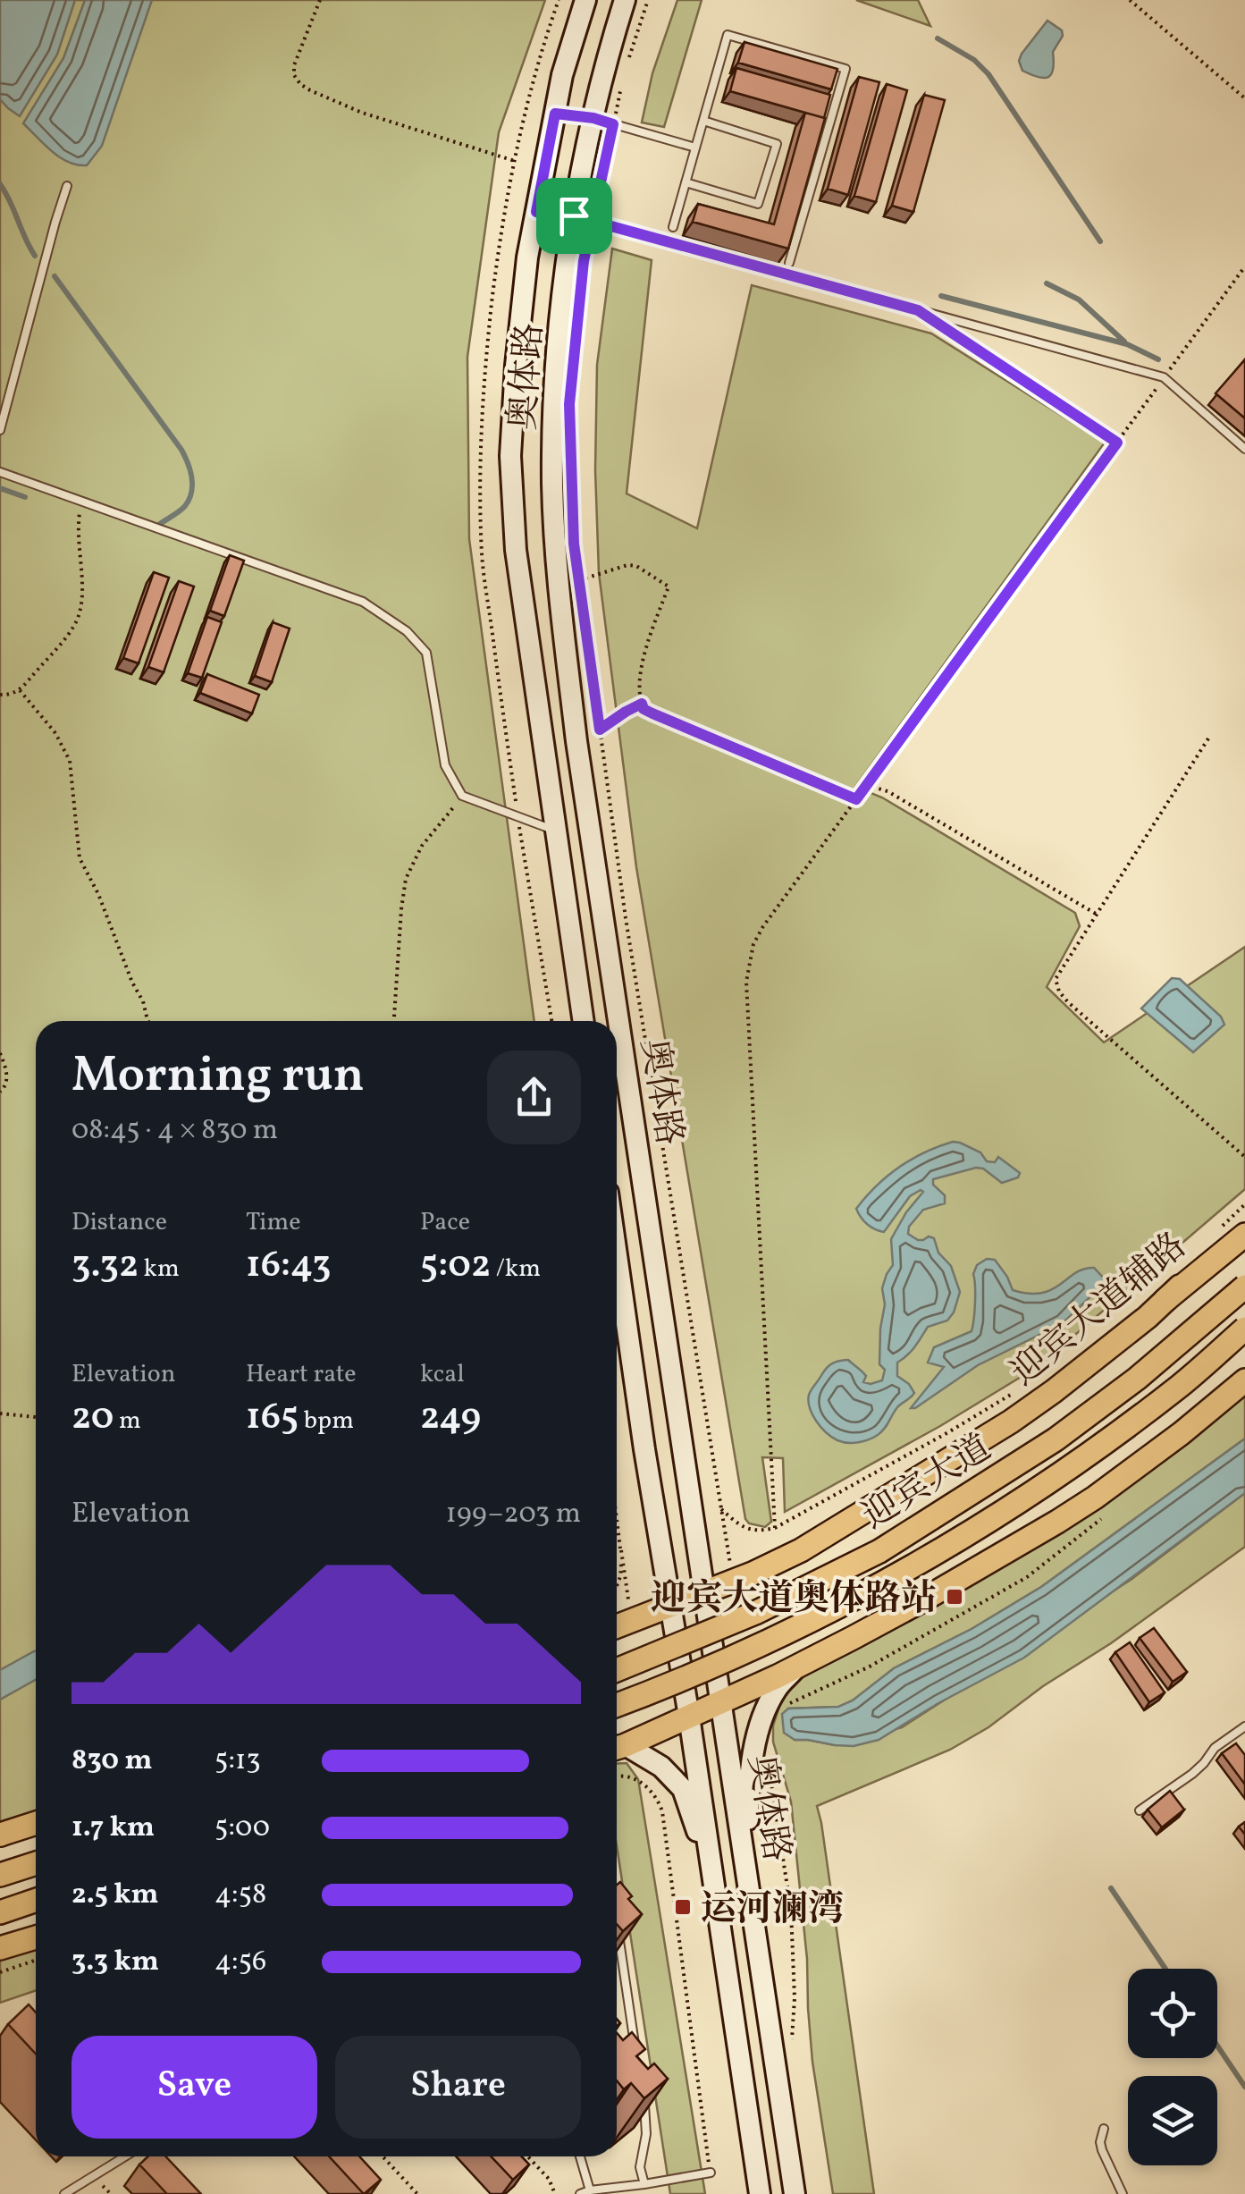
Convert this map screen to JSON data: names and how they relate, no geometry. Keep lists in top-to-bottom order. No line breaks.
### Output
{"streets":{"main road":["奥体路","迎宾大道辅路","迎宾大道"]},"crossings":[["奥体路","迎宾大道辅路"]],"places":{"transit":["迎宾大道奥体路站","运河澜湾"]},"page":{"heading":["Morning run","08:45 · 4 × 830 m"],"stats":[["Distance","3.32 km"],["Time","16:43"],["Pace","5:02 /km"],["Elevation","20 m"],["Heart rate","165 bpm"],["kcal","249"]],"chart":["Elevation","199–203 m"],"list":[{"name":"830 m","note":"5:13"},{"name":"1.7 km","note":"5:00"},{"name":"2.5 km","note":"4:58"},{"name":"3.3 km","note":"4:56"}],"buttons":["Save","Share"]}}
